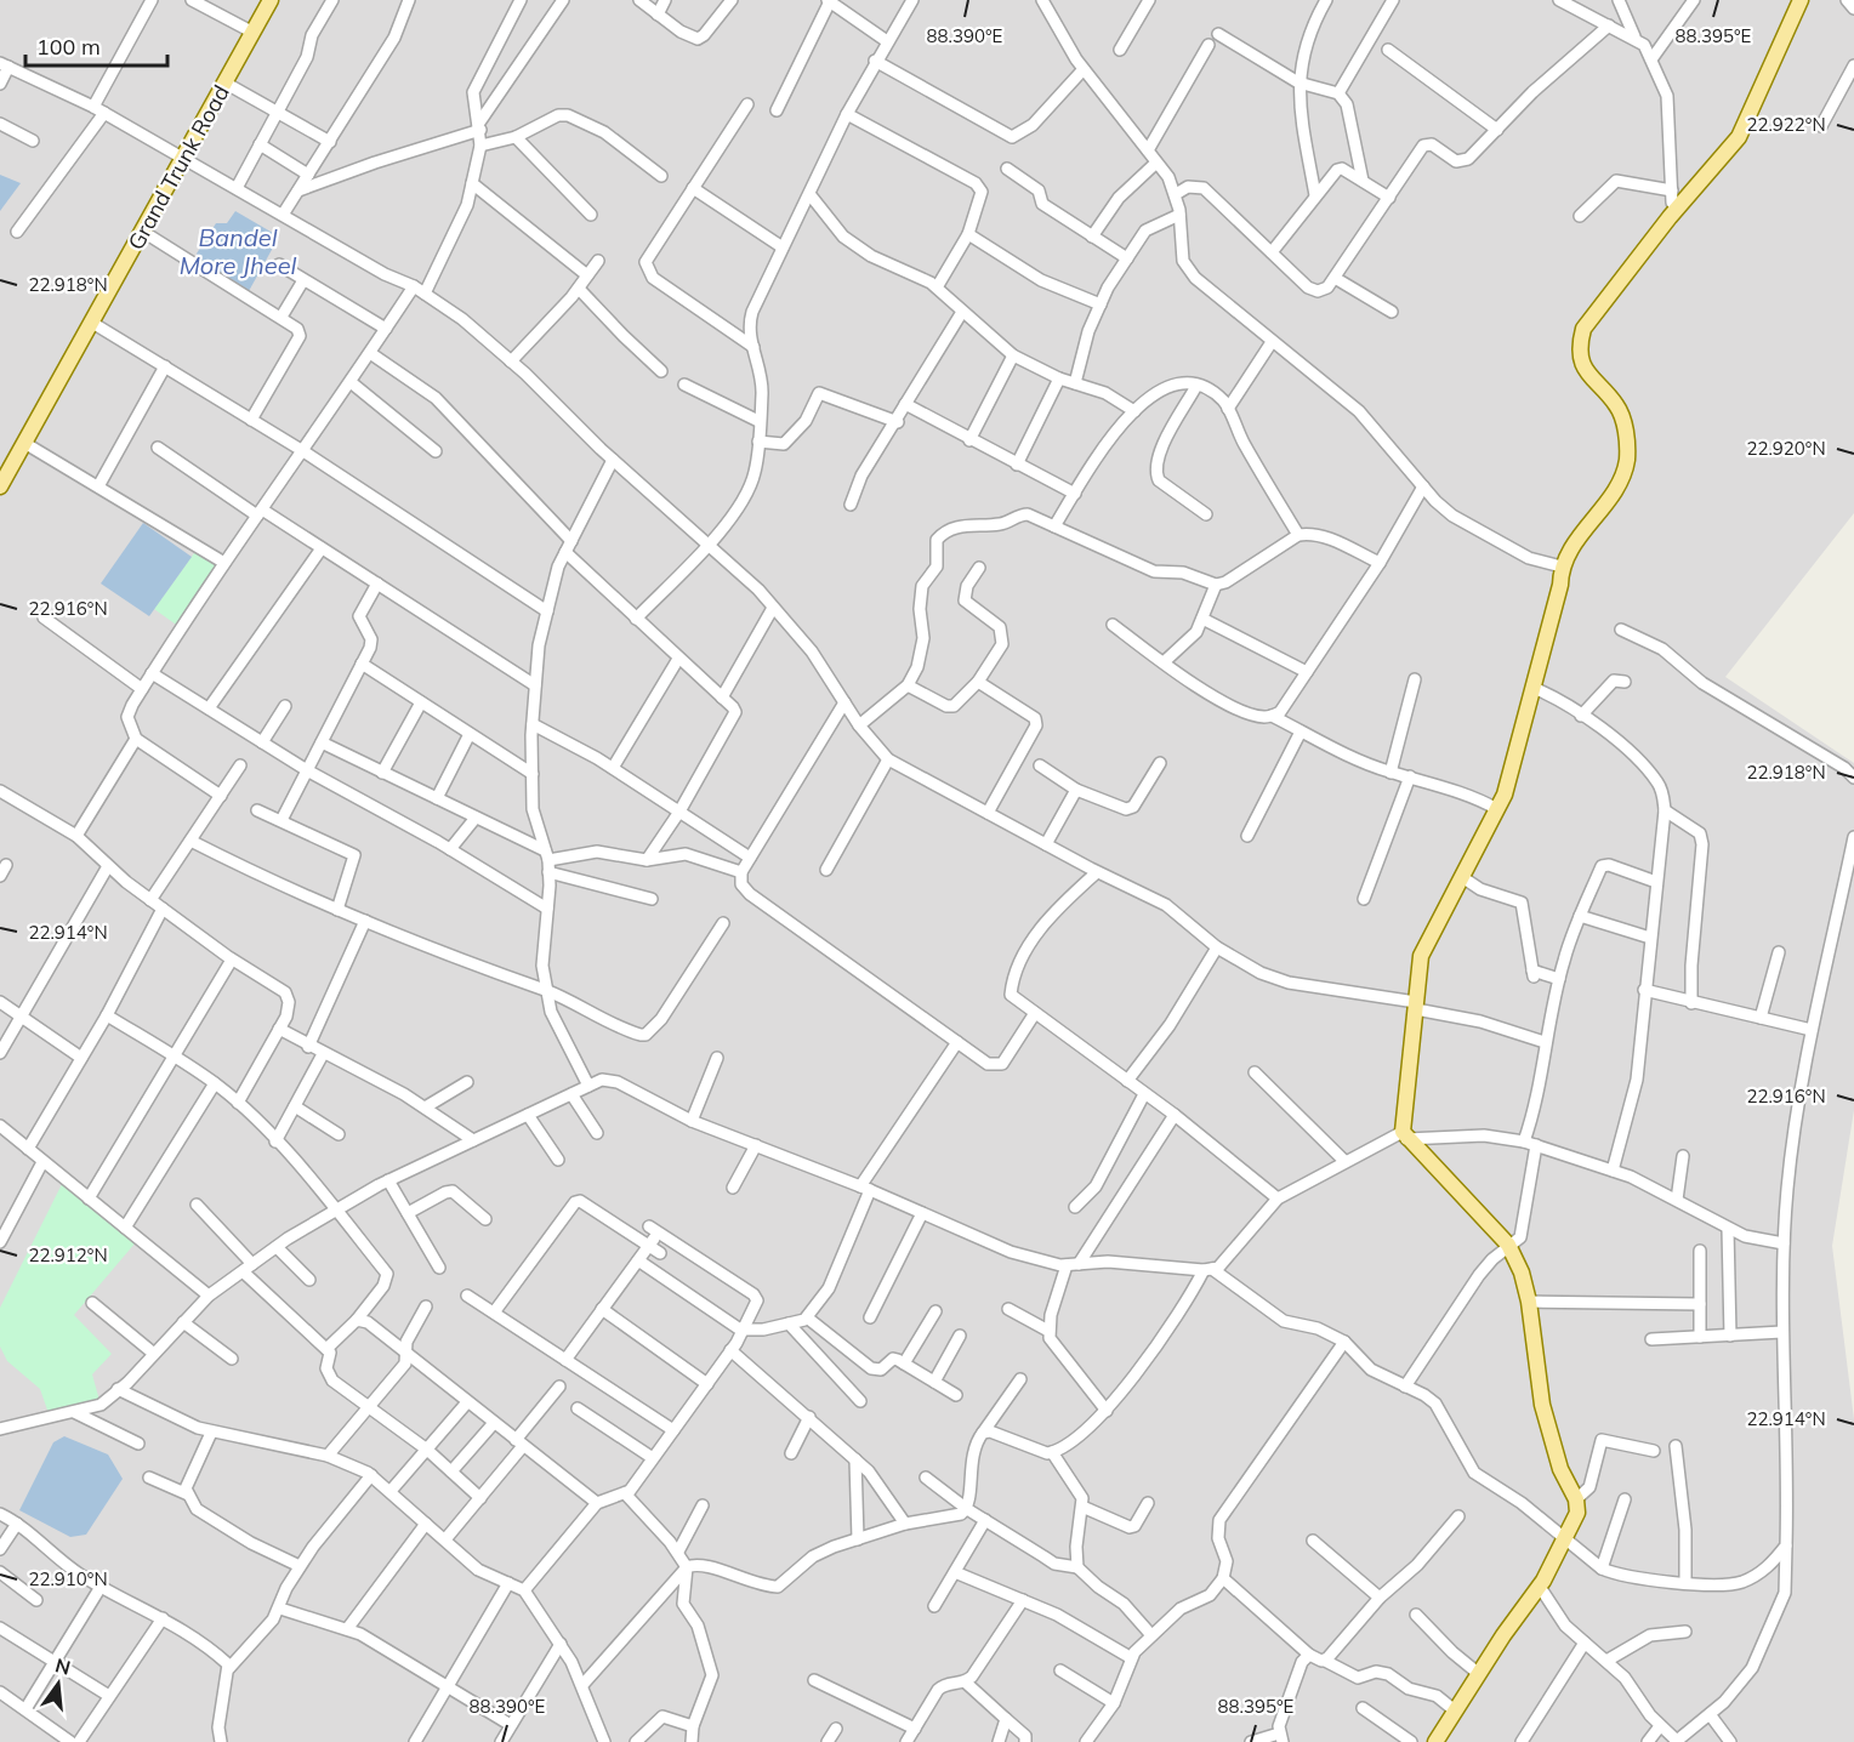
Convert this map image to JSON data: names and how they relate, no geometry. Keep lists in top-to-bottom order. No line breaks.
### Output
{"streets":{"main road":["Grand Trunk Road"]},"water":["Bandel More Jheel"],"scale_bar":"100 m","north":"top","coordinates":["88.390°E","88.395°E","22.922°N","22.918°N","22.920°N","22.916°N","22.914°N","22.912°N","22.910°N"]}
